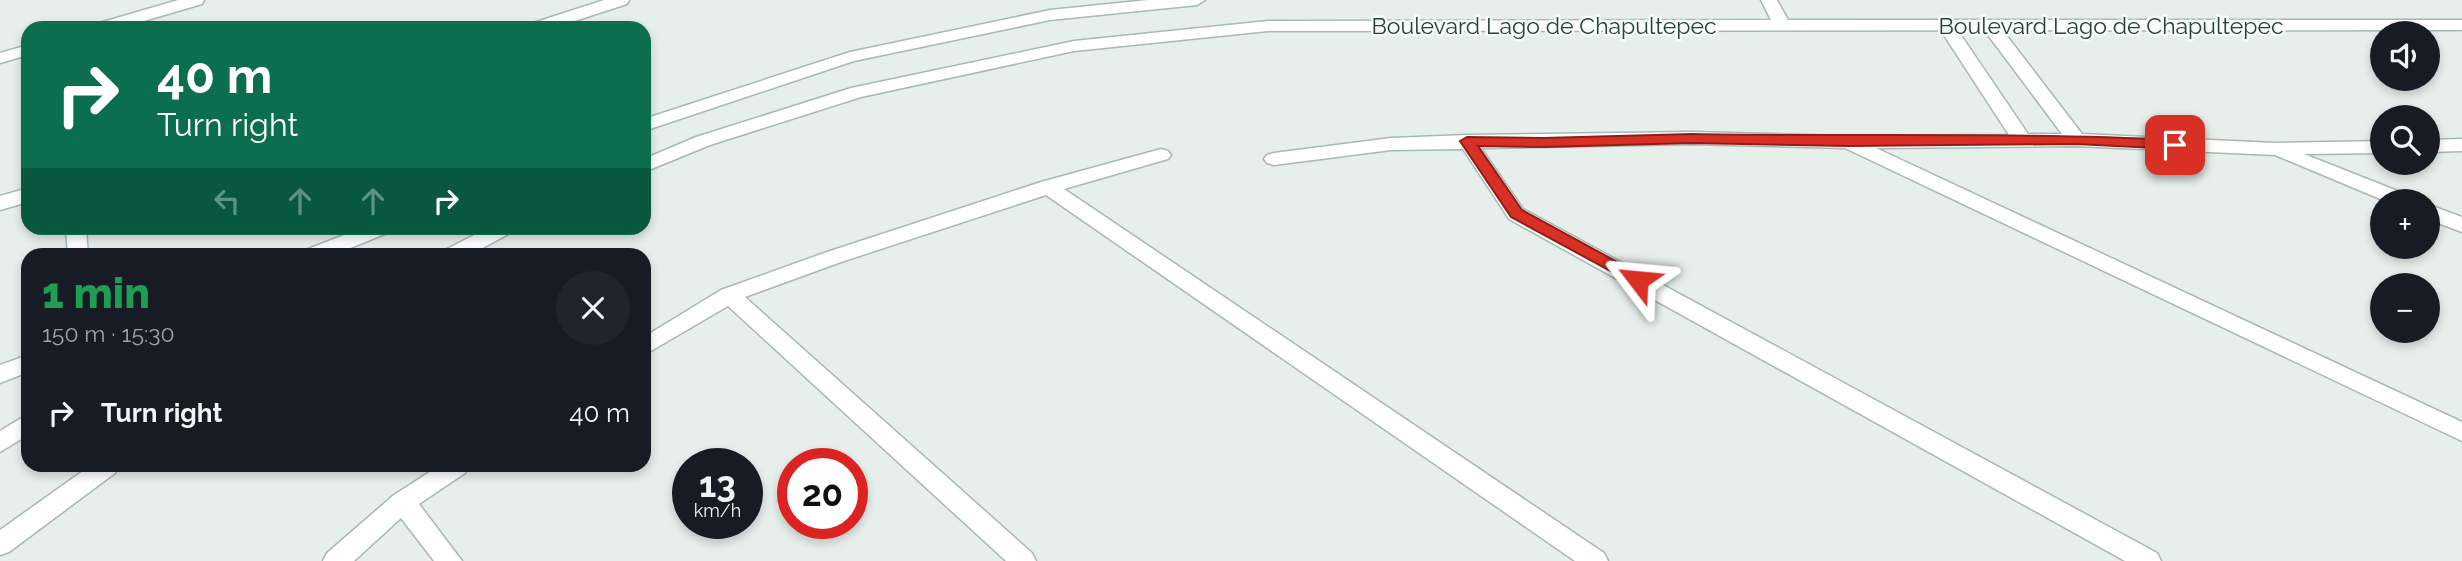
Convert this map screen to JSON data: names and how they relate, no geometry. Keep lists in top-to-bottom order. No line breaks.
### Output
{"streets":{"street":["Boulevard Lago de Chapultepec"]},"page":{"map_buttons":["+","−"],"turn":["40 m","Turn right"],"heading":["1 min","150 m · 15:30"],"list":[{"name":"Turn right","value":"40 m"}],"speed":"13 km/h","limit":"20"}}
